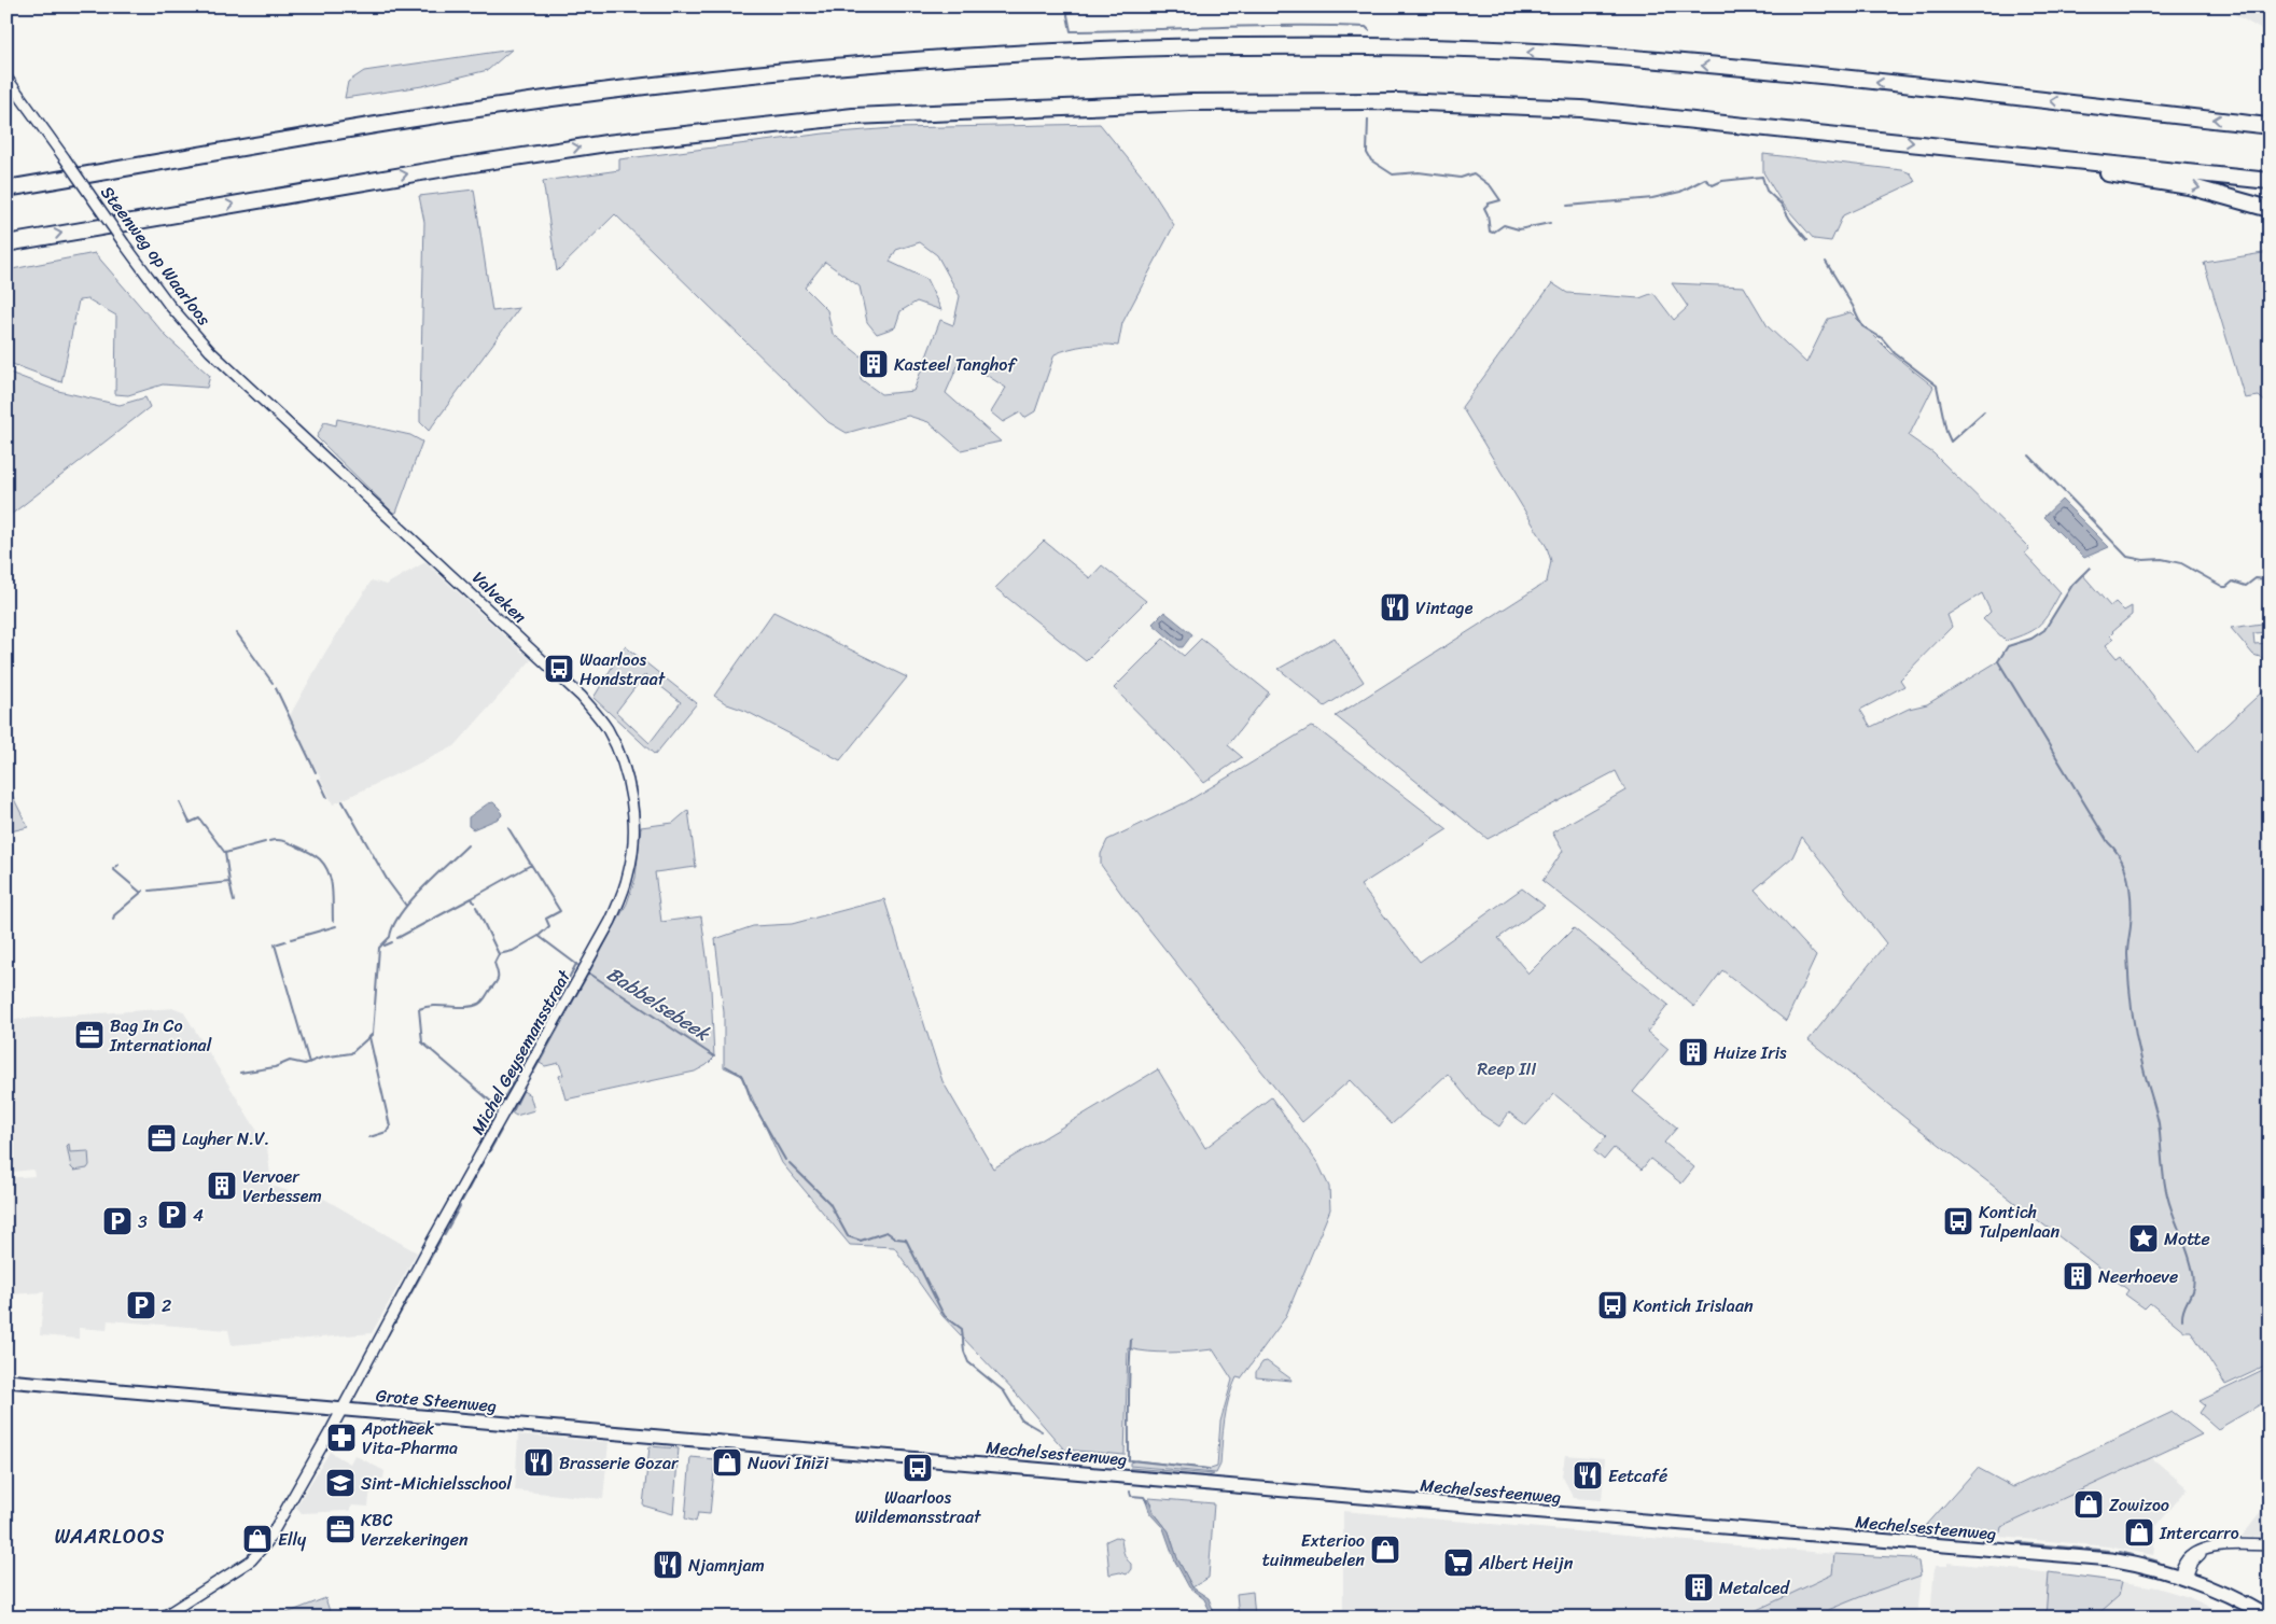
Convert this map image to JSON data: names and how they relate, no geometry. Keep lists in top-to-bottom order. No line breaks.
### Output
{"streets":{"main road":["Grote Steenweg","Mechelsesteenweg"],"street":["Steenweg op Waarloos","Valveken","Michel Geysemansstraat"]},"crossings":[["Steenweg op Waarloos","Valveken"],["Valveken","Michel Geysemansstraat"],["Michel Geysemansstraat","Grote Steenweg"],["Grote Steenweg","Mechelsesteenweg"]],"districts":["WAARLOOS"],"water":["Babbelsebeek"],"parks":["Reep III"],"places":{"building":["Kasteel Tanghof","Huize Iris","Vervoer Verbessem","Neerhoeve","Metalced"],"restaurant":["Vintage","Brasserie Gozar","Eetcafé","Njamnjam"],"bus stop":["Waarloos Hondstraat","Kontich Tulpenlaan","Kontich Irislaan","Waarloos Wildemansstraat"],"office":["Bag In Co International","Layher N.V.","KBC Verzekeringen"],"parking":["4","3","2"],"place":["Motte"],"pharmacy":["Apotheek Vita-Pharma"],"shop":["Nuovi Inizi","Zowizoo","Intercarro","Elly","Exterioo tuinmeubelen"],"school or university":["Sint-Michielsschool"],"supermarket":["Albert Heijn"]}}
